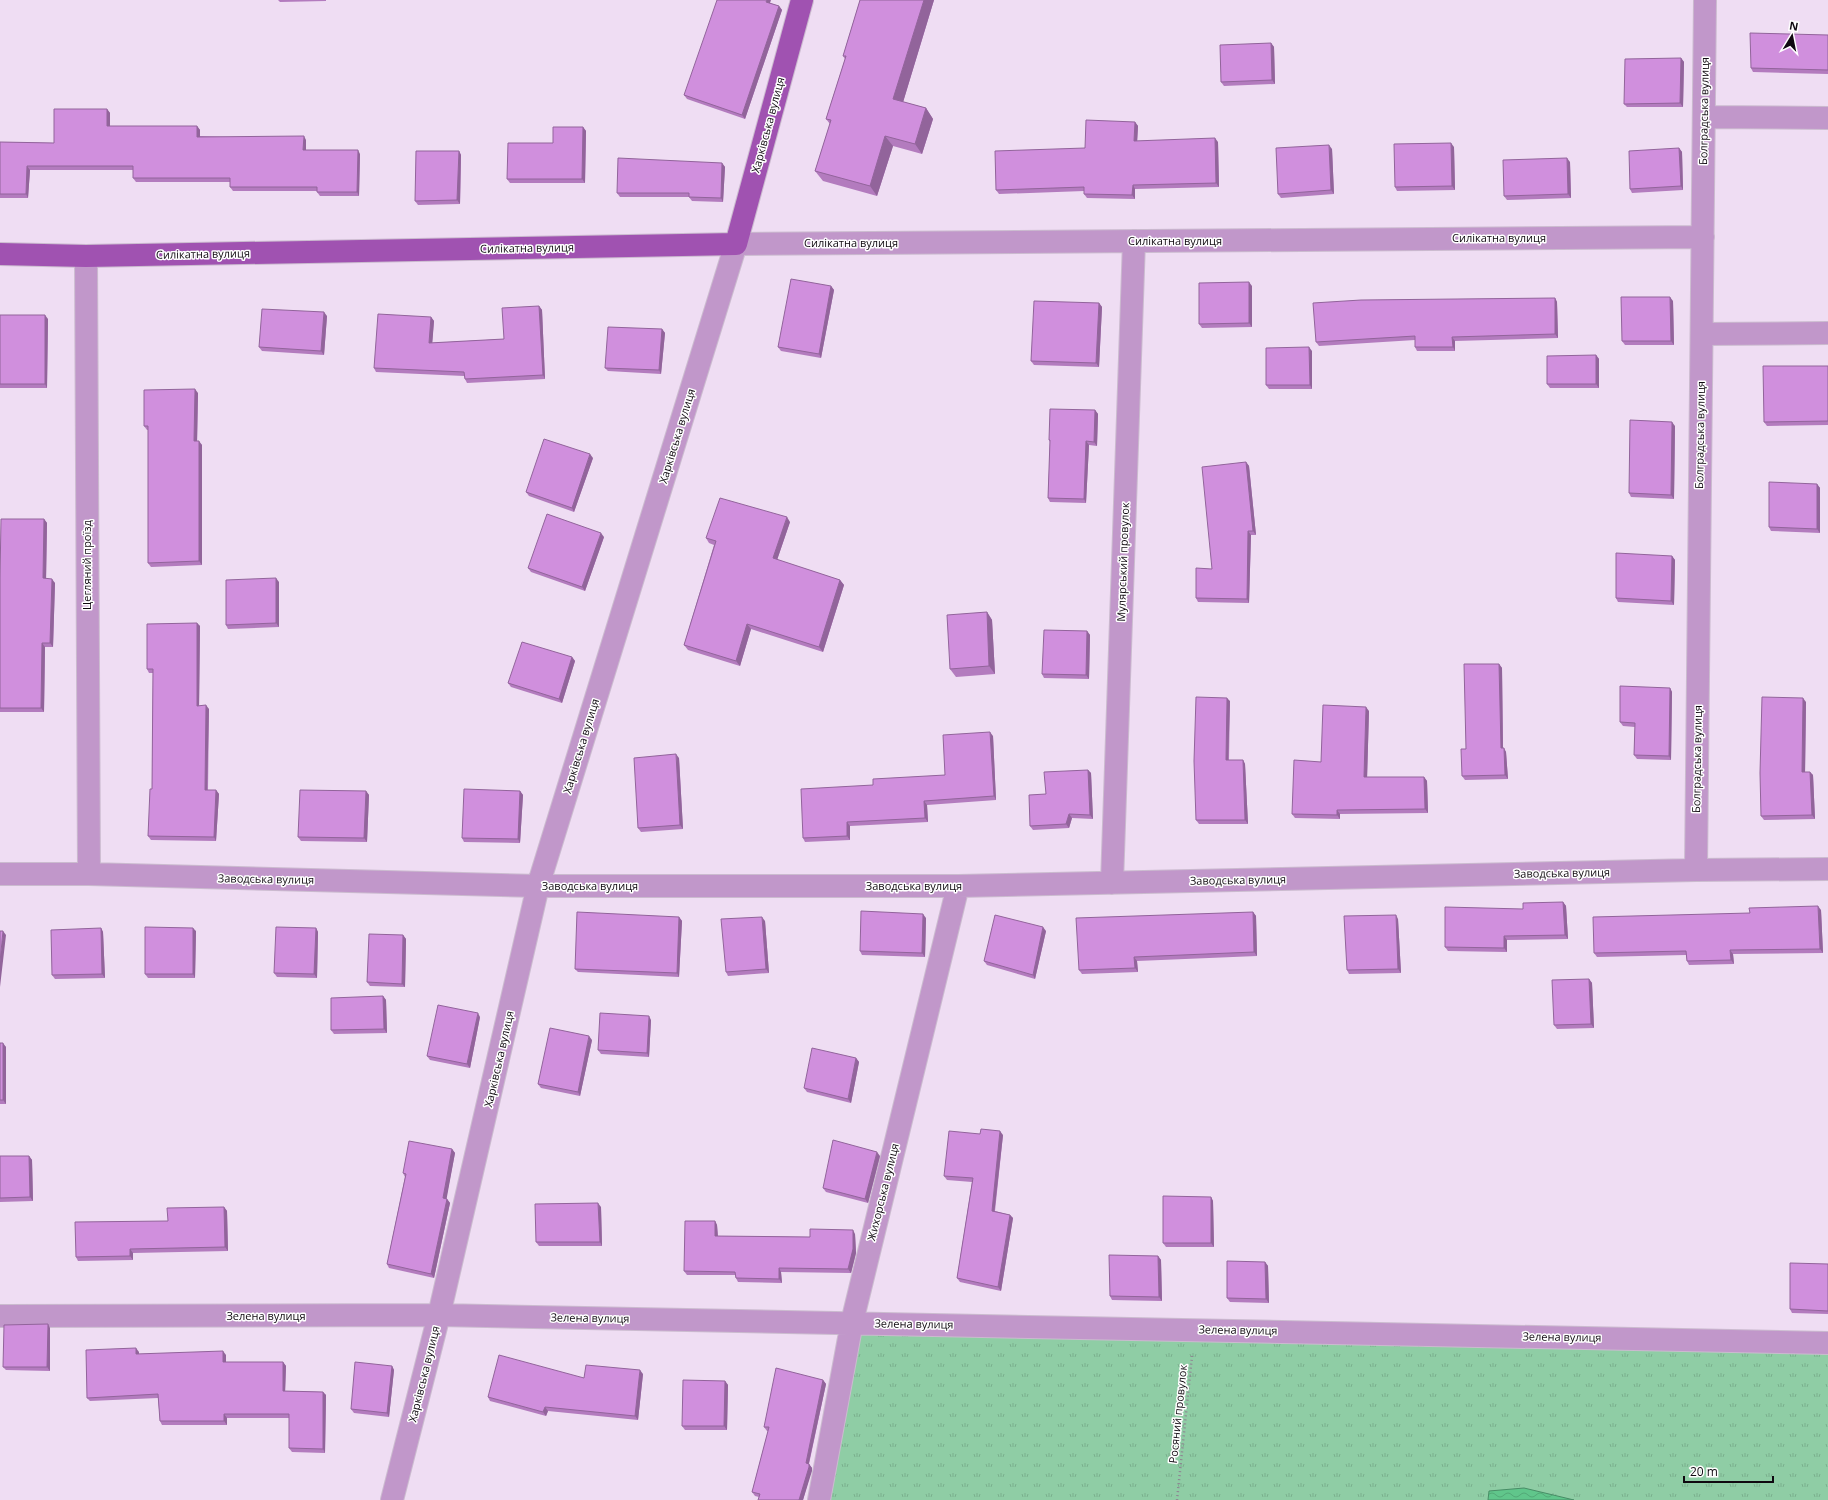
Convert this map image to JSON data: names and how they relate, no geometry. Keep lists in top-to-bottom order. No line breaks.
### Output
{"streets":{"main road":["Харківська вулиця","Силікатна вулиця"],"street":["Болградська вулиця","Мулярський провулок","Цегляний проїзд","Заводська вулиця","Жихорська вулиця","Зелена вулиця"],"path":["Росяний провулок"]},"crossings":[["Болградська вулиця","Силікатна вулиця"],["Болградська вулиця","Заводська вулиця"],["Харківська вулиця","Силікатна вулиця"],["Харківська вулиця","Заводська вулиця"],["Харківська вулиця","Зелена вулиця"],["Силікатна вулиця","Мулярський провулок"],["Силікатна вулиця","Цегляний проїзд"],["Мулярський провулок","Заводська вулиця"],["Цегляний проїзд","Заводська вулиця"],["Заводська вулиця","Жихорська вулиця"],["Жихорська вулиця","Зелена вулиця"],["Зелена вулиця","Росяний провулок"]],"scale_bar":"20 m","north":"top"}
